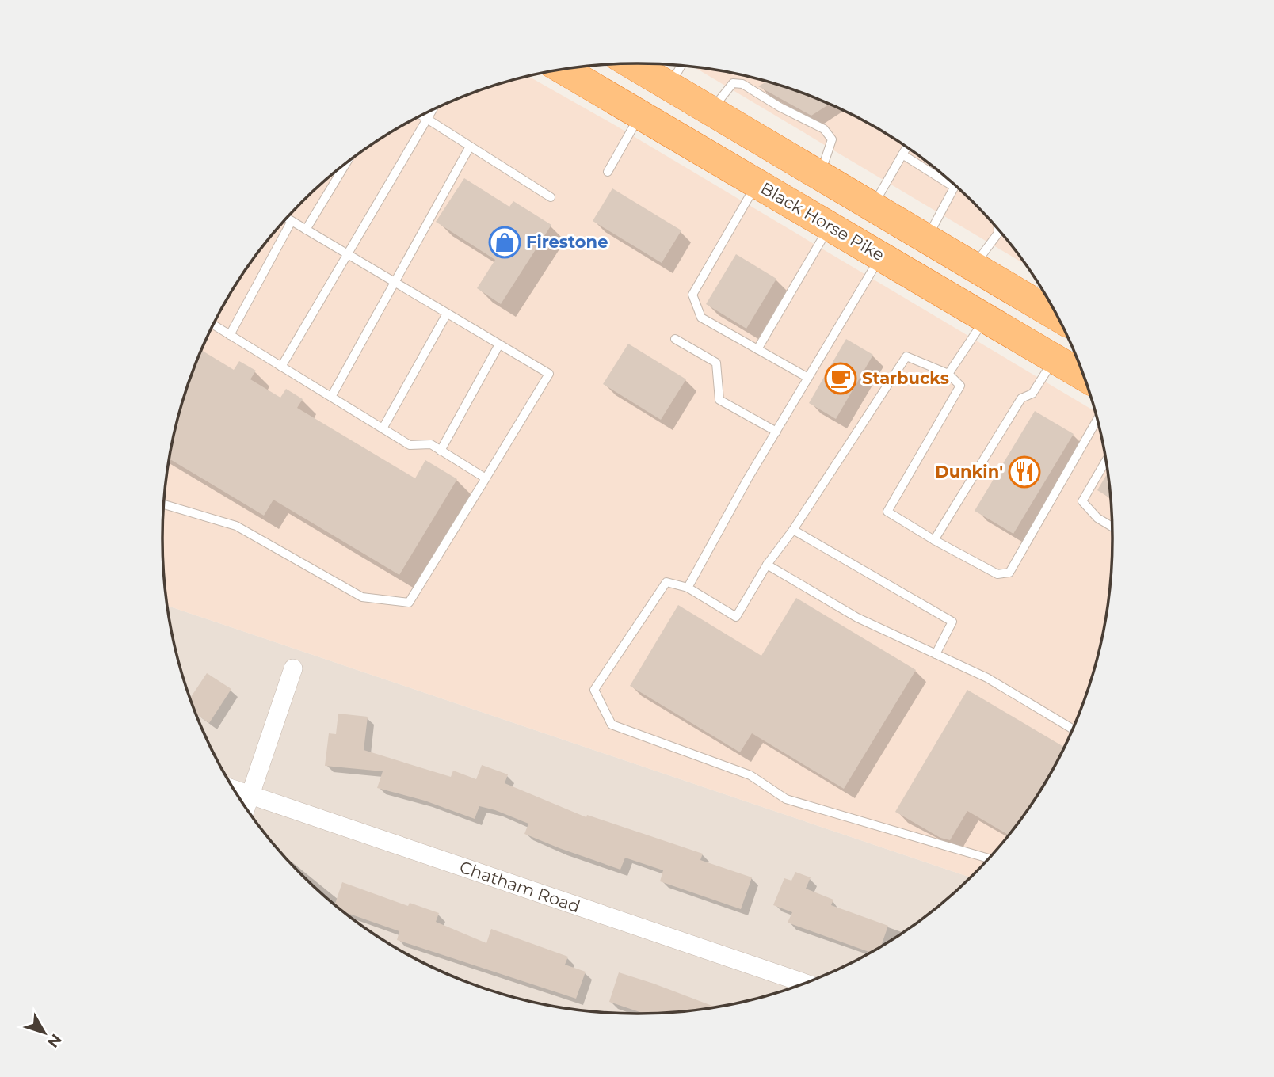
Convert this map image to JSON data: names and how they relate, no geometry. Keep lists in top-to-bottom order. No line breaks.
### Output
{"streets":{"highway":["Black Horse Pike"],"street":["Chatham Road"]},"places":{"shop":["Firestone"],"cafe":["Starbucks"],"restaurant":["Dunkin'"]},"north":"bottom right"}
